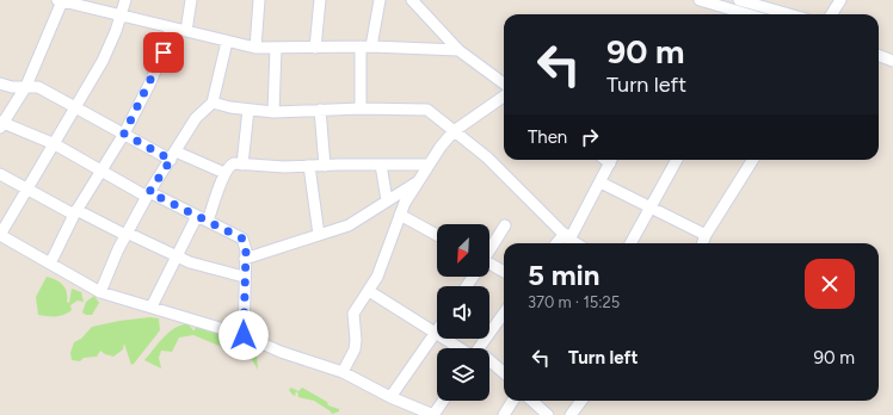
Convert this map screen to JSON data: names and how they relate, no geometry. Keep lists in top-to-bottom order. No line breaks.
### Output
{"north":"bottom left","page":{"turn":["90 m","Turn left"],"then":"Then","heading":["5 min","370 m · 15:25"],"list":[{"name":"Turn left","value":"90 m"}]}}
